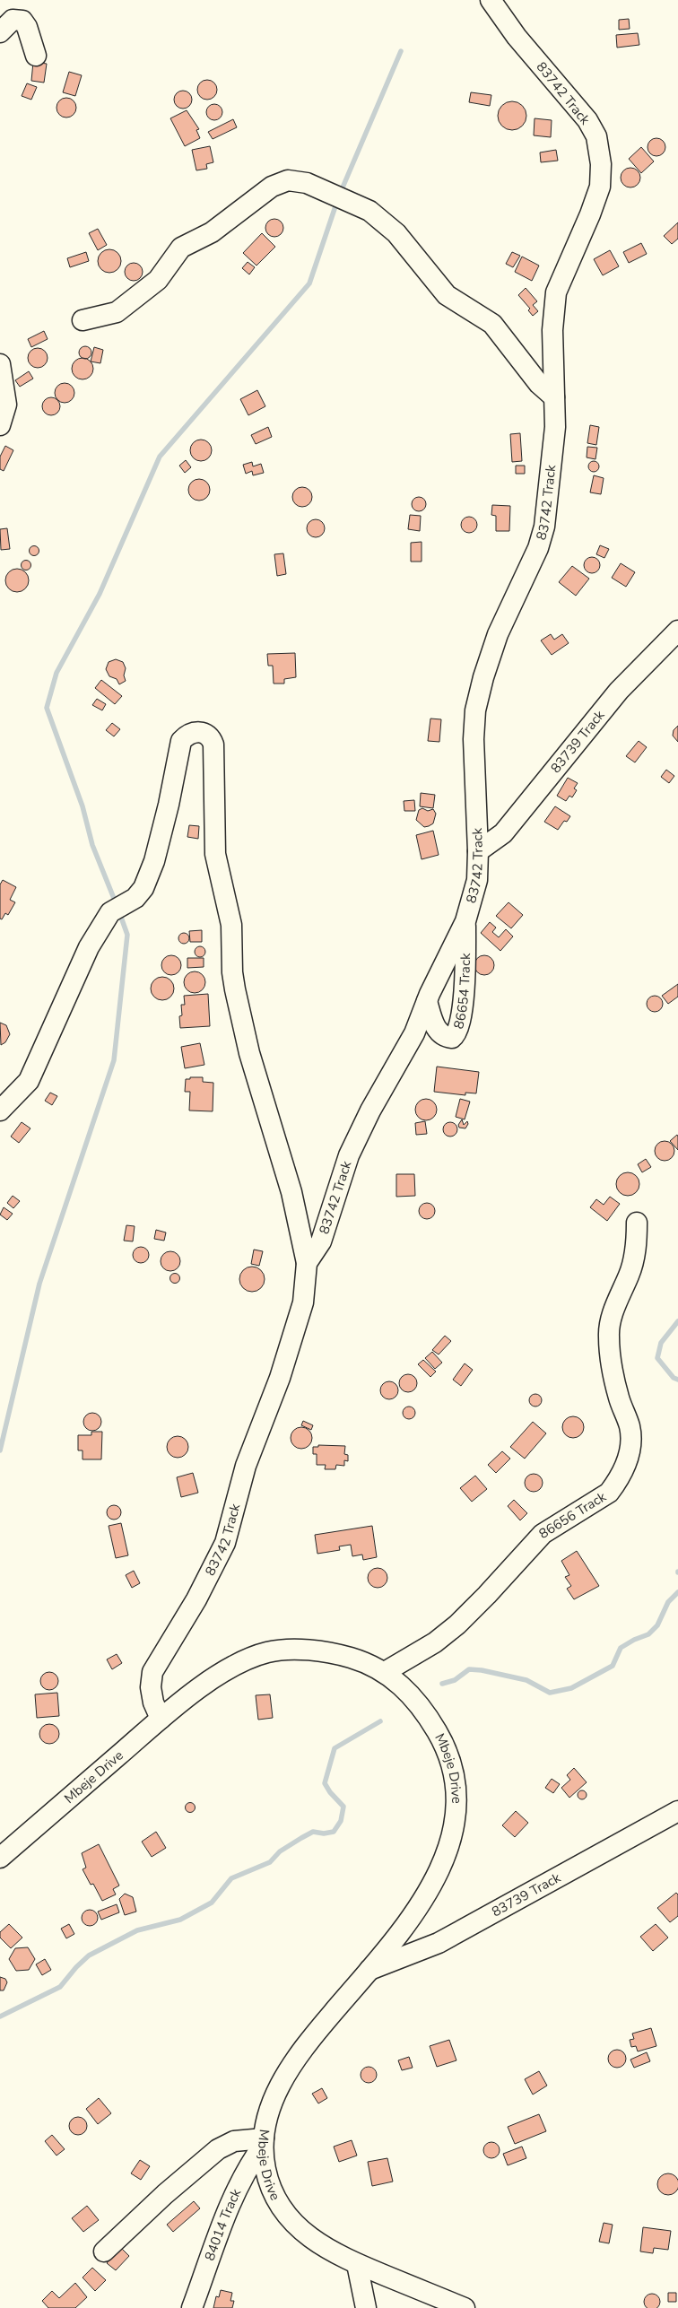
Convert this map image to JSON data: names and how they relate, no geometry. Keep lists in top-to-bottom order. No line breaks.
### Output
{"streets":{"street":["83742 Track","83739 Track","86654 Track","86656 Track","Mbeje Drive","84014 Track"]},"crossings":[["83742 Track","83739 Track"],["83742 Track","86654 Track"],["83742 Track","Mbeje Drive"],["83739 Track","Mbeje Drive"],["86656 Track","Mbeje Drive"],["Mbeje Drive","84014 Track"]]}
